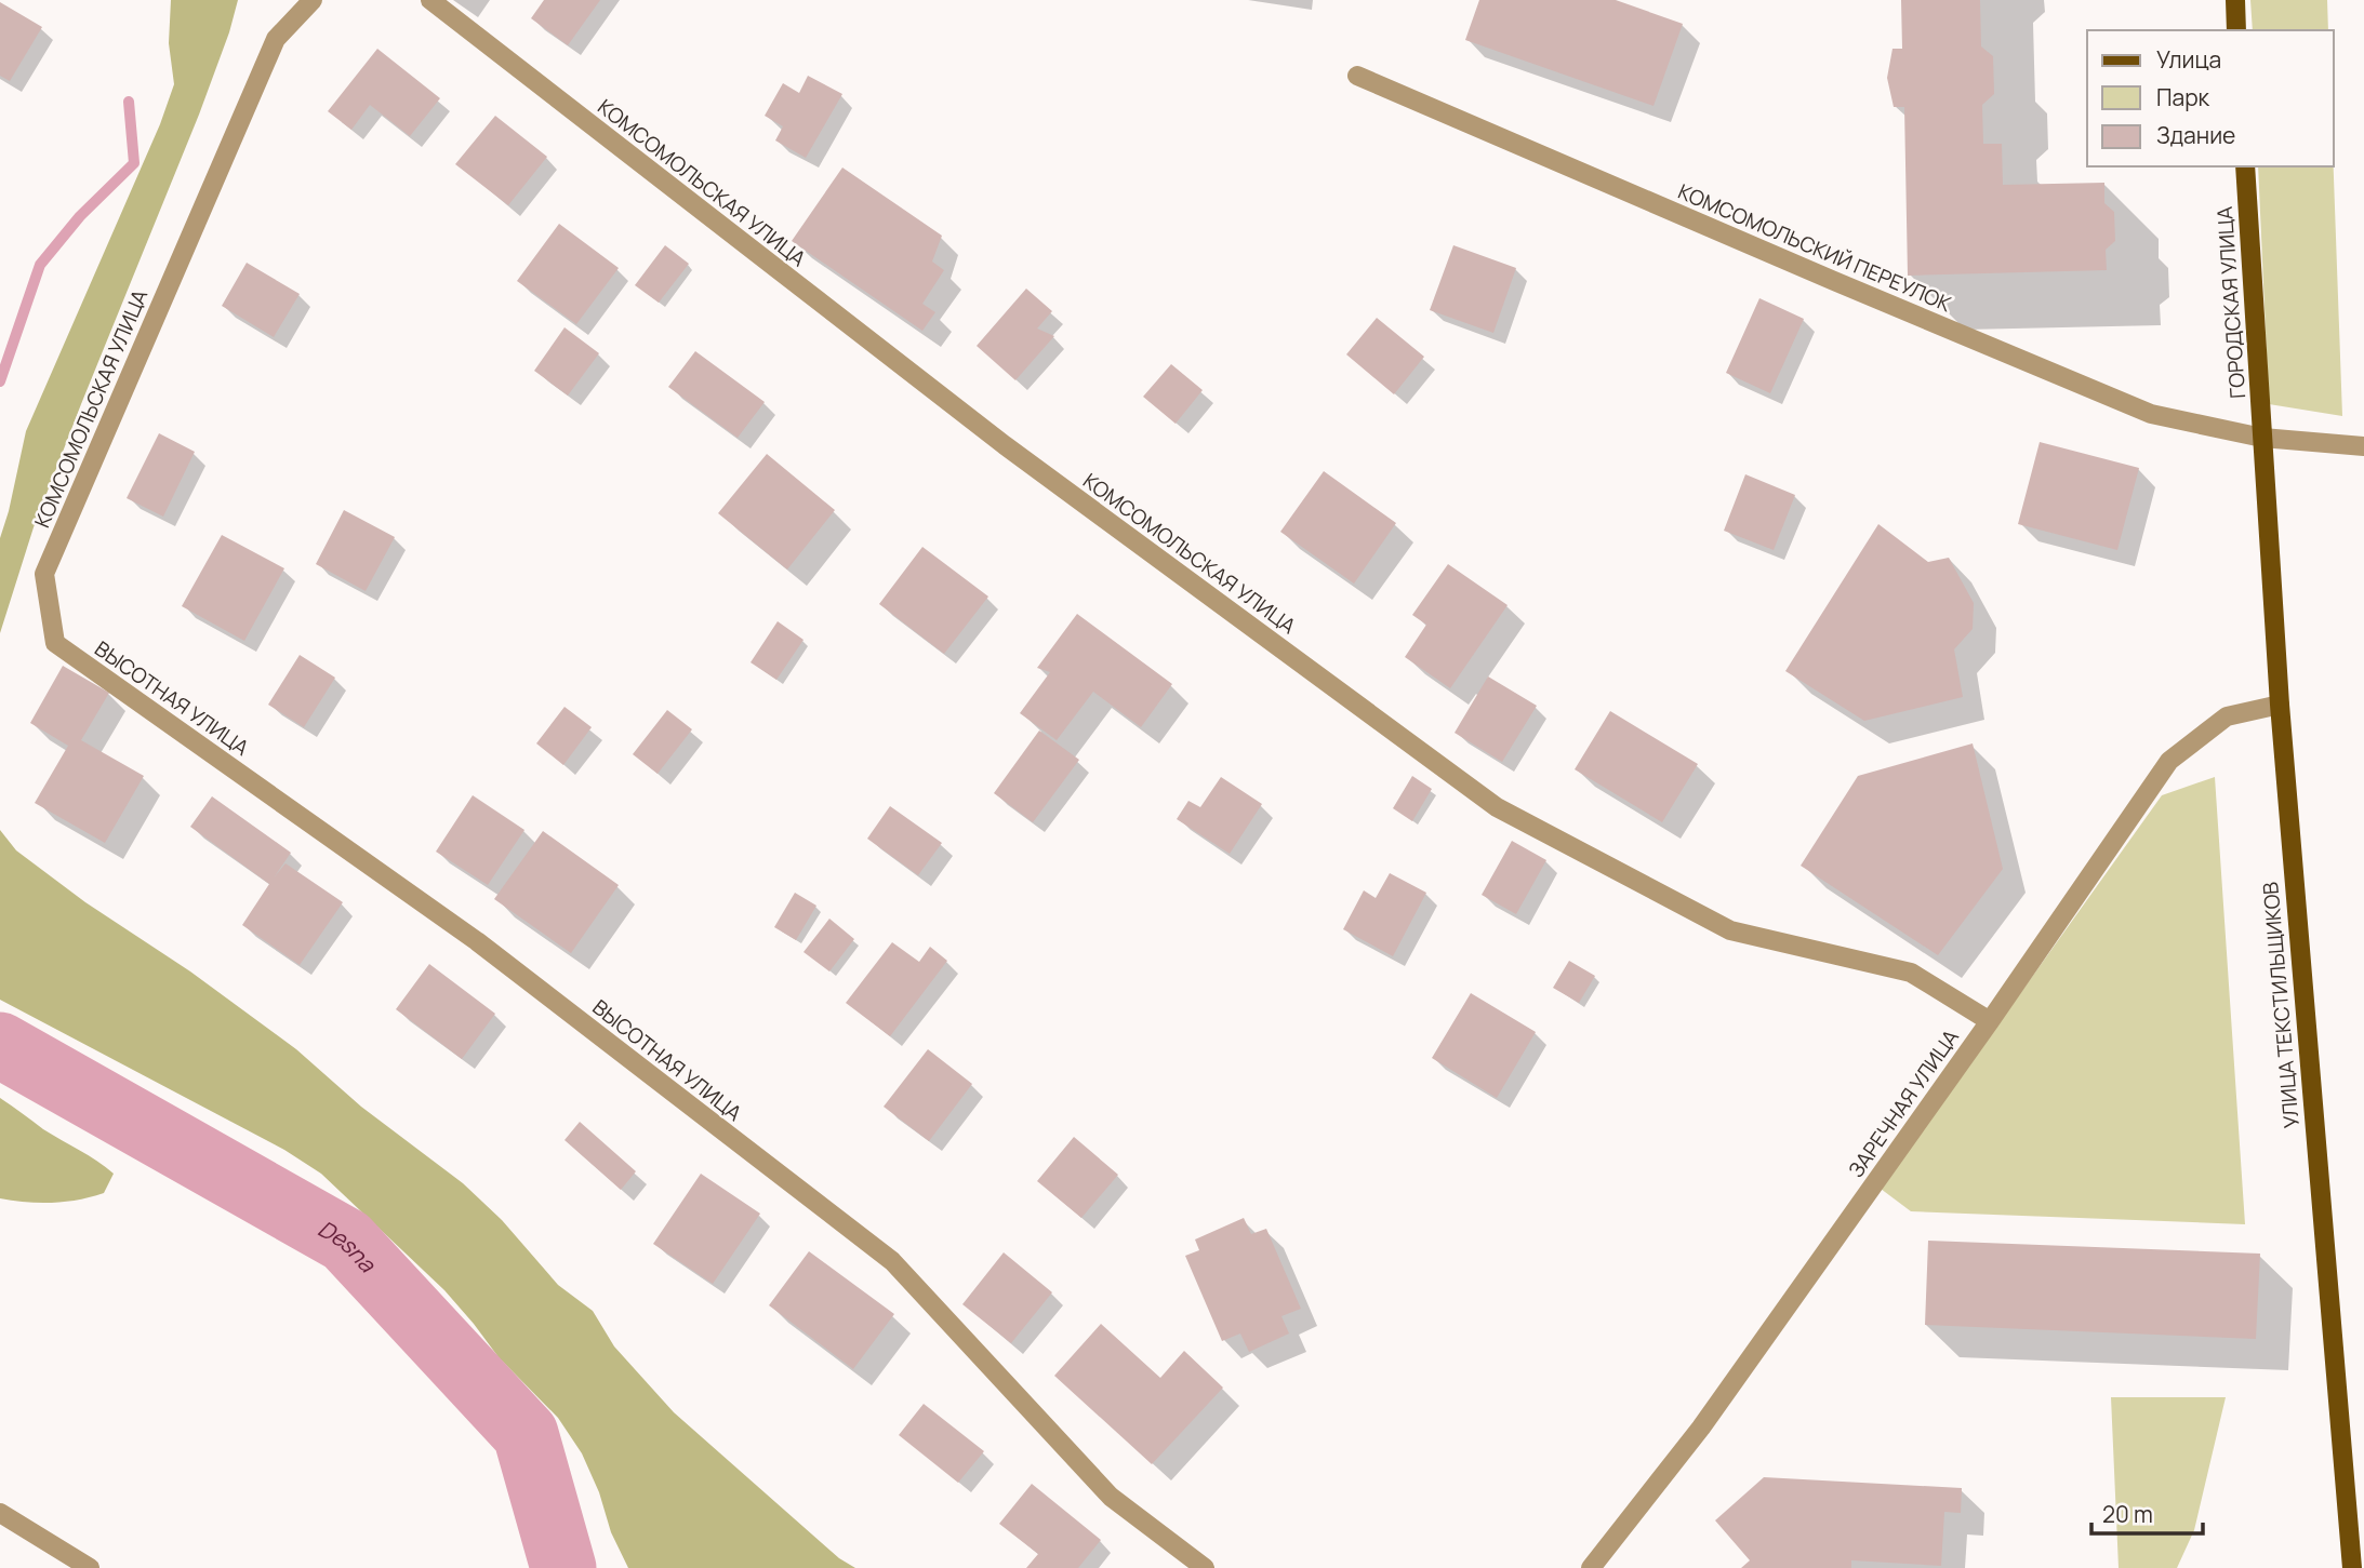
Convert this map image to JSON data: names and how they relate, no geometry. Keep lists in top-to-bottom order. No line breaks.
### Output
{"streets":{"main road":["ГОРОДСКАЯ УЛИЦА","УЛИЦА ТЕКСТИЛЬЩИКОВ"],"street":["КОМСОМОЛЬСКАЯ УЛИЦА","КОМСОМОЛЬСКИЙ ПЕРЕУЛОК","ВЫСОТНАЯ УЛИЦА","ЗАРЕЧНАЯ УЛИЦА"]},"crossings":[["КОМСОМОЛЬСКАЯ УЛИЦА","ВЫСОТНАЯ УЛИЦА"],["КОМСОМОЛЬСКАЯ УЛИЦА","ЗАРЕЧНАЯ УЛИЦА"],["КОМСОМОЛЬСКИЙ ПЕРЕУЛОК","ГОРОДСКАЯ УЛИЦА"],["КОМСОМОЛЬСКИЙ ПЕРЕУЛОК","УЛИЦА ТЕКСТИЛЬЩИКОВ"],["ГОРОДСКАЯ УЛИЦА","УЛИЦА ТЕКСТИЛЬЩИКОВ"],["УЛИЦА ТЕКСТИЛЬЩИКОВ","ЗАРЕЧНАЯ УЛИЦА"]],"water":["Desna"],"legend":["Улица","Парк","Здание"],"scale_bar":"20 m"}
